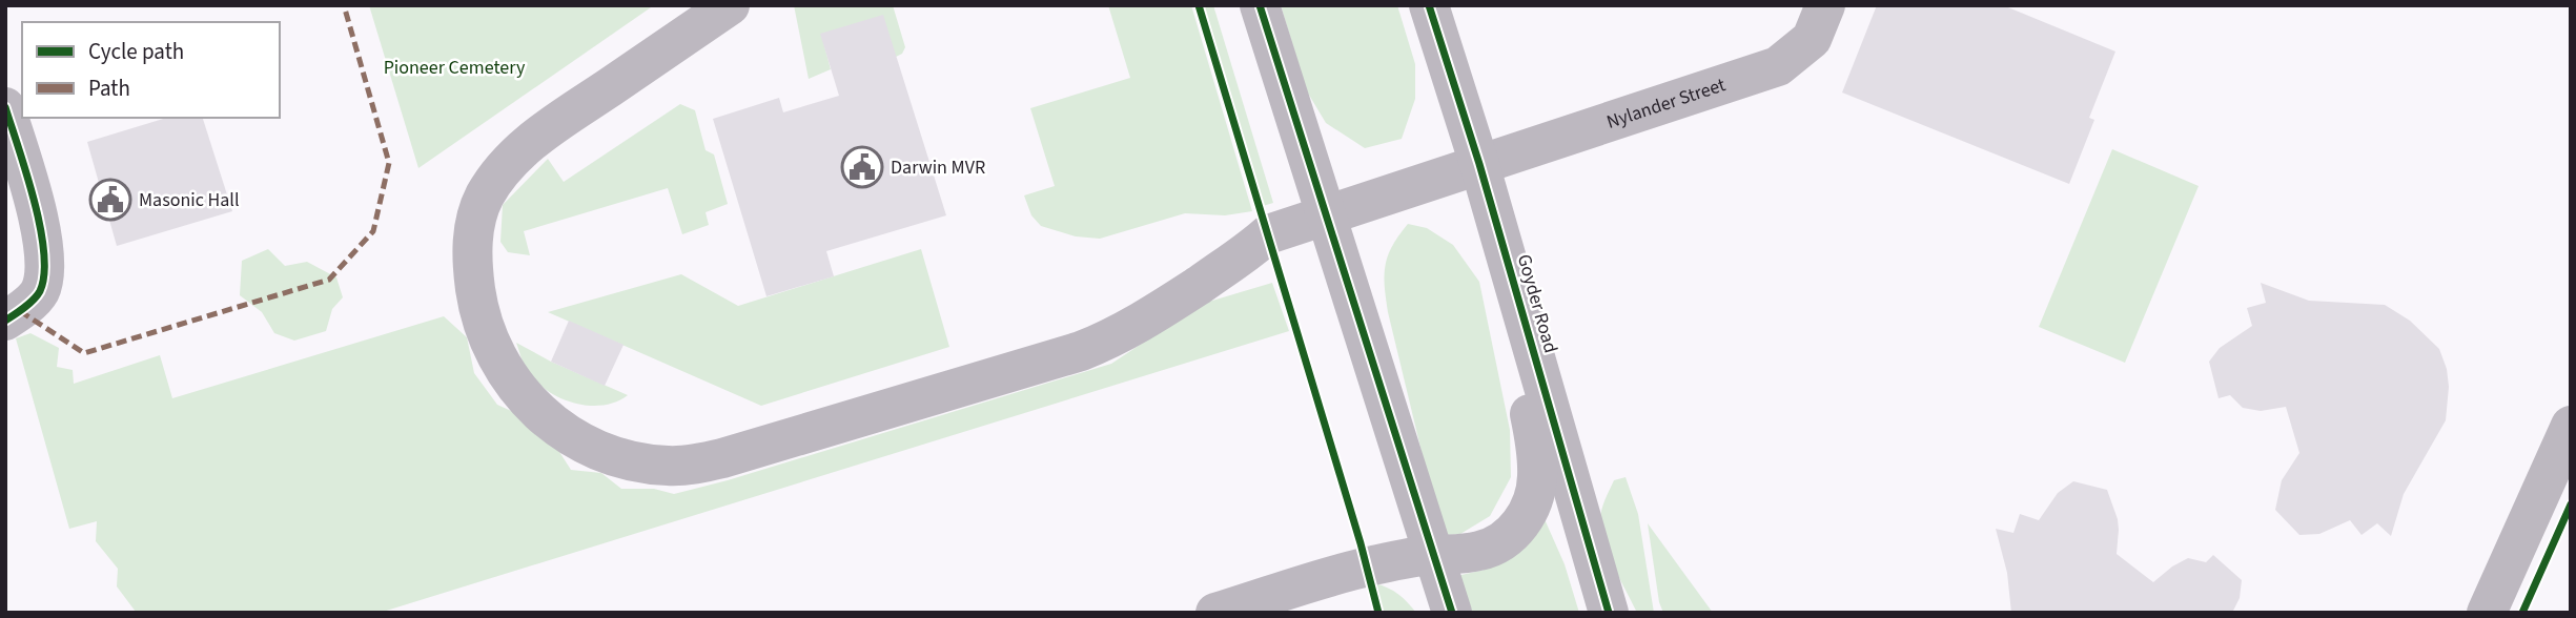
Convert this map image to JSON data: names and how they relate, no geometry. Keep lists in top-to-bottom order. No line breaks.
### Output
{"streets":{"street":["Nylander Street","Goyder Road"]},"crossings":[["Nylander Street","Goyder Road"]],"parks":["Pioneer Cemetery"],"places":{"public building":["Darwin MVR","Masonic Hall"]},"legend":["Cycle path","Path"]}
